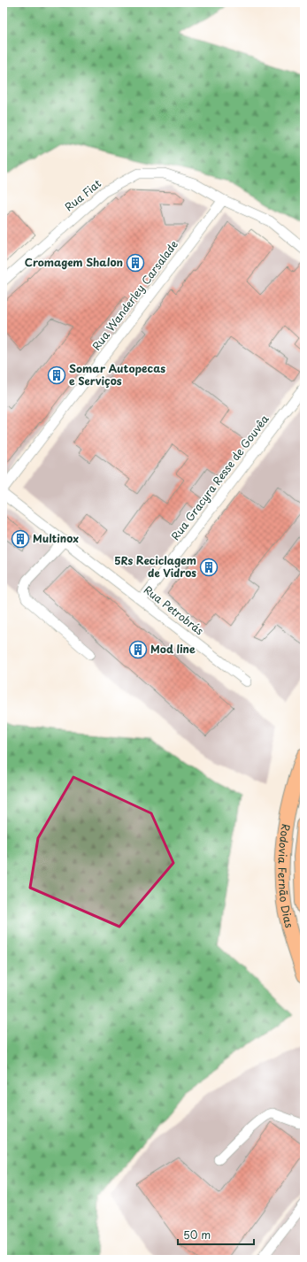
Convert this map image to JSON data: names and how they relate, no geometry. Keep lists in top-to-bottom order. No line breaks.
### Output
{"streets":{"highway":["Rodovia Fernão Dias"],"street":["Rua Fiat","Rua Wanderley Carsalade","Rua Gracyra Resse de Gouvêa","Rua Petrobrás"]},"crossings":[["Rua Fiat","Rua Wanderley Carsalade"],["Rua Gracyra Resse de Gouvêa","Rua Petrobrás"]],"places":{"building":["Cromagem Shalon","Somar Autopecas e Serviços","Multinox","5Rs Reciclagem de Vidros","Mod line"]},"scale_bar":"50 m"}
